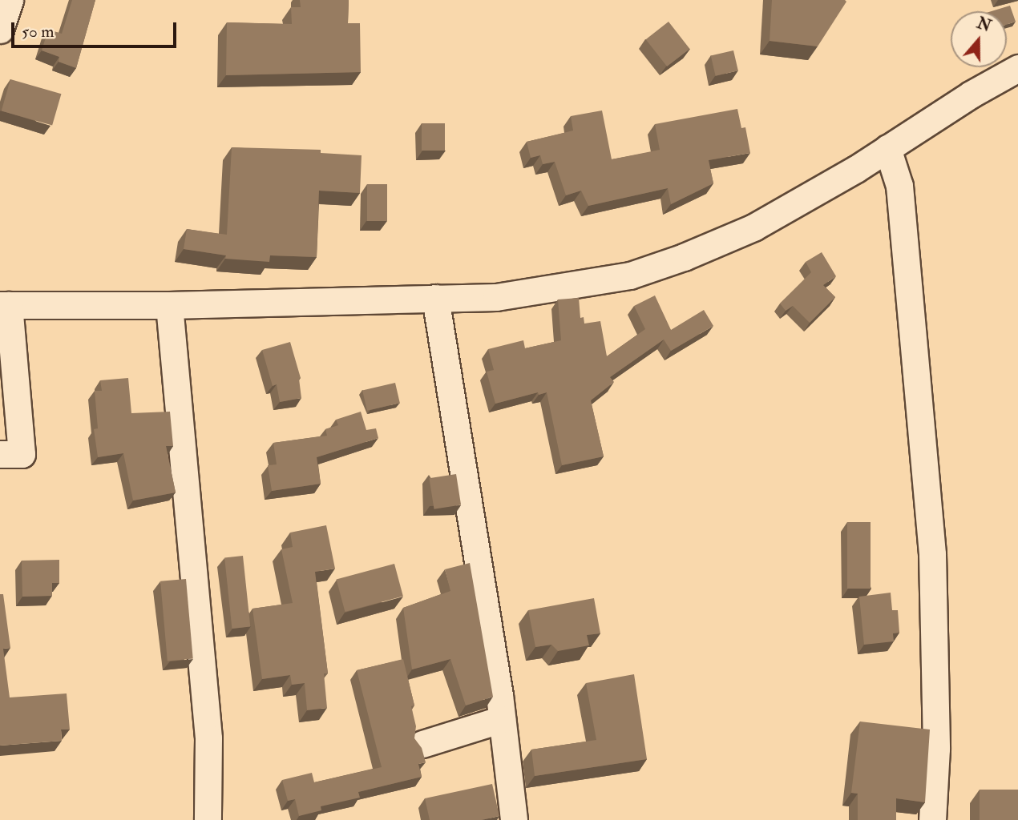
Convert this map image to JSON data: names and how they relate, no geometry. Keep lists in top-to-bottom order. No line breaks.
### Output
{"scale_bar":"50 m","north":"top"}
